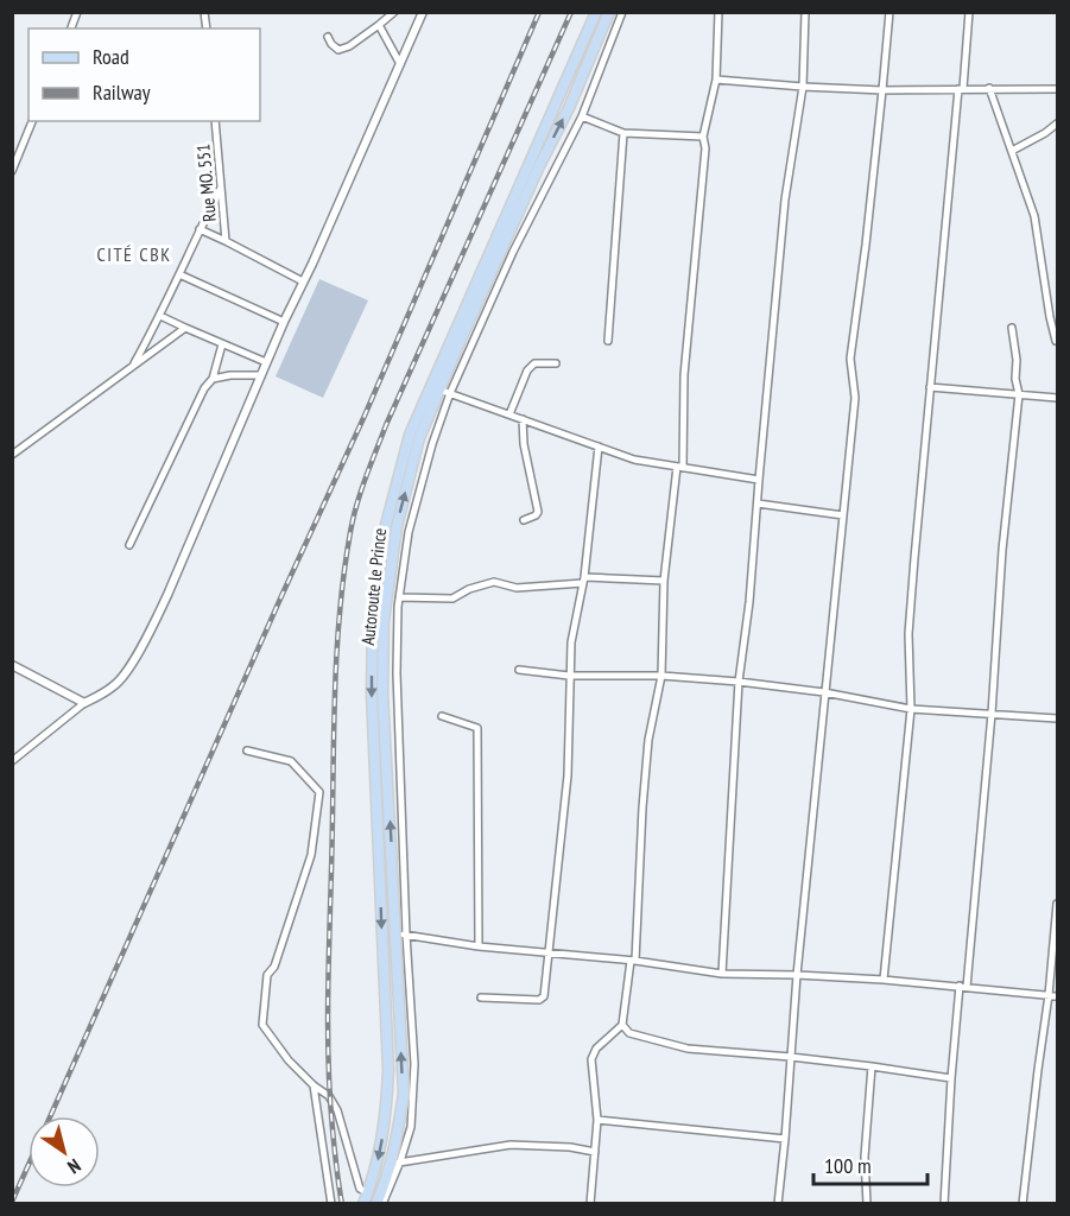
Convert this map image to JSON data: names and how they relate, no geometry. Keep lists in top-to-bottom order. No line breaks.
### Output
{"streets":{"main road":["Autoroute le Prince"],"street":["Rue MO. 551"]},"districts":["CITÉ CBK"],"legend":["Road","Railway"],"scale_bar":"100 m","north":"bottom right"}
